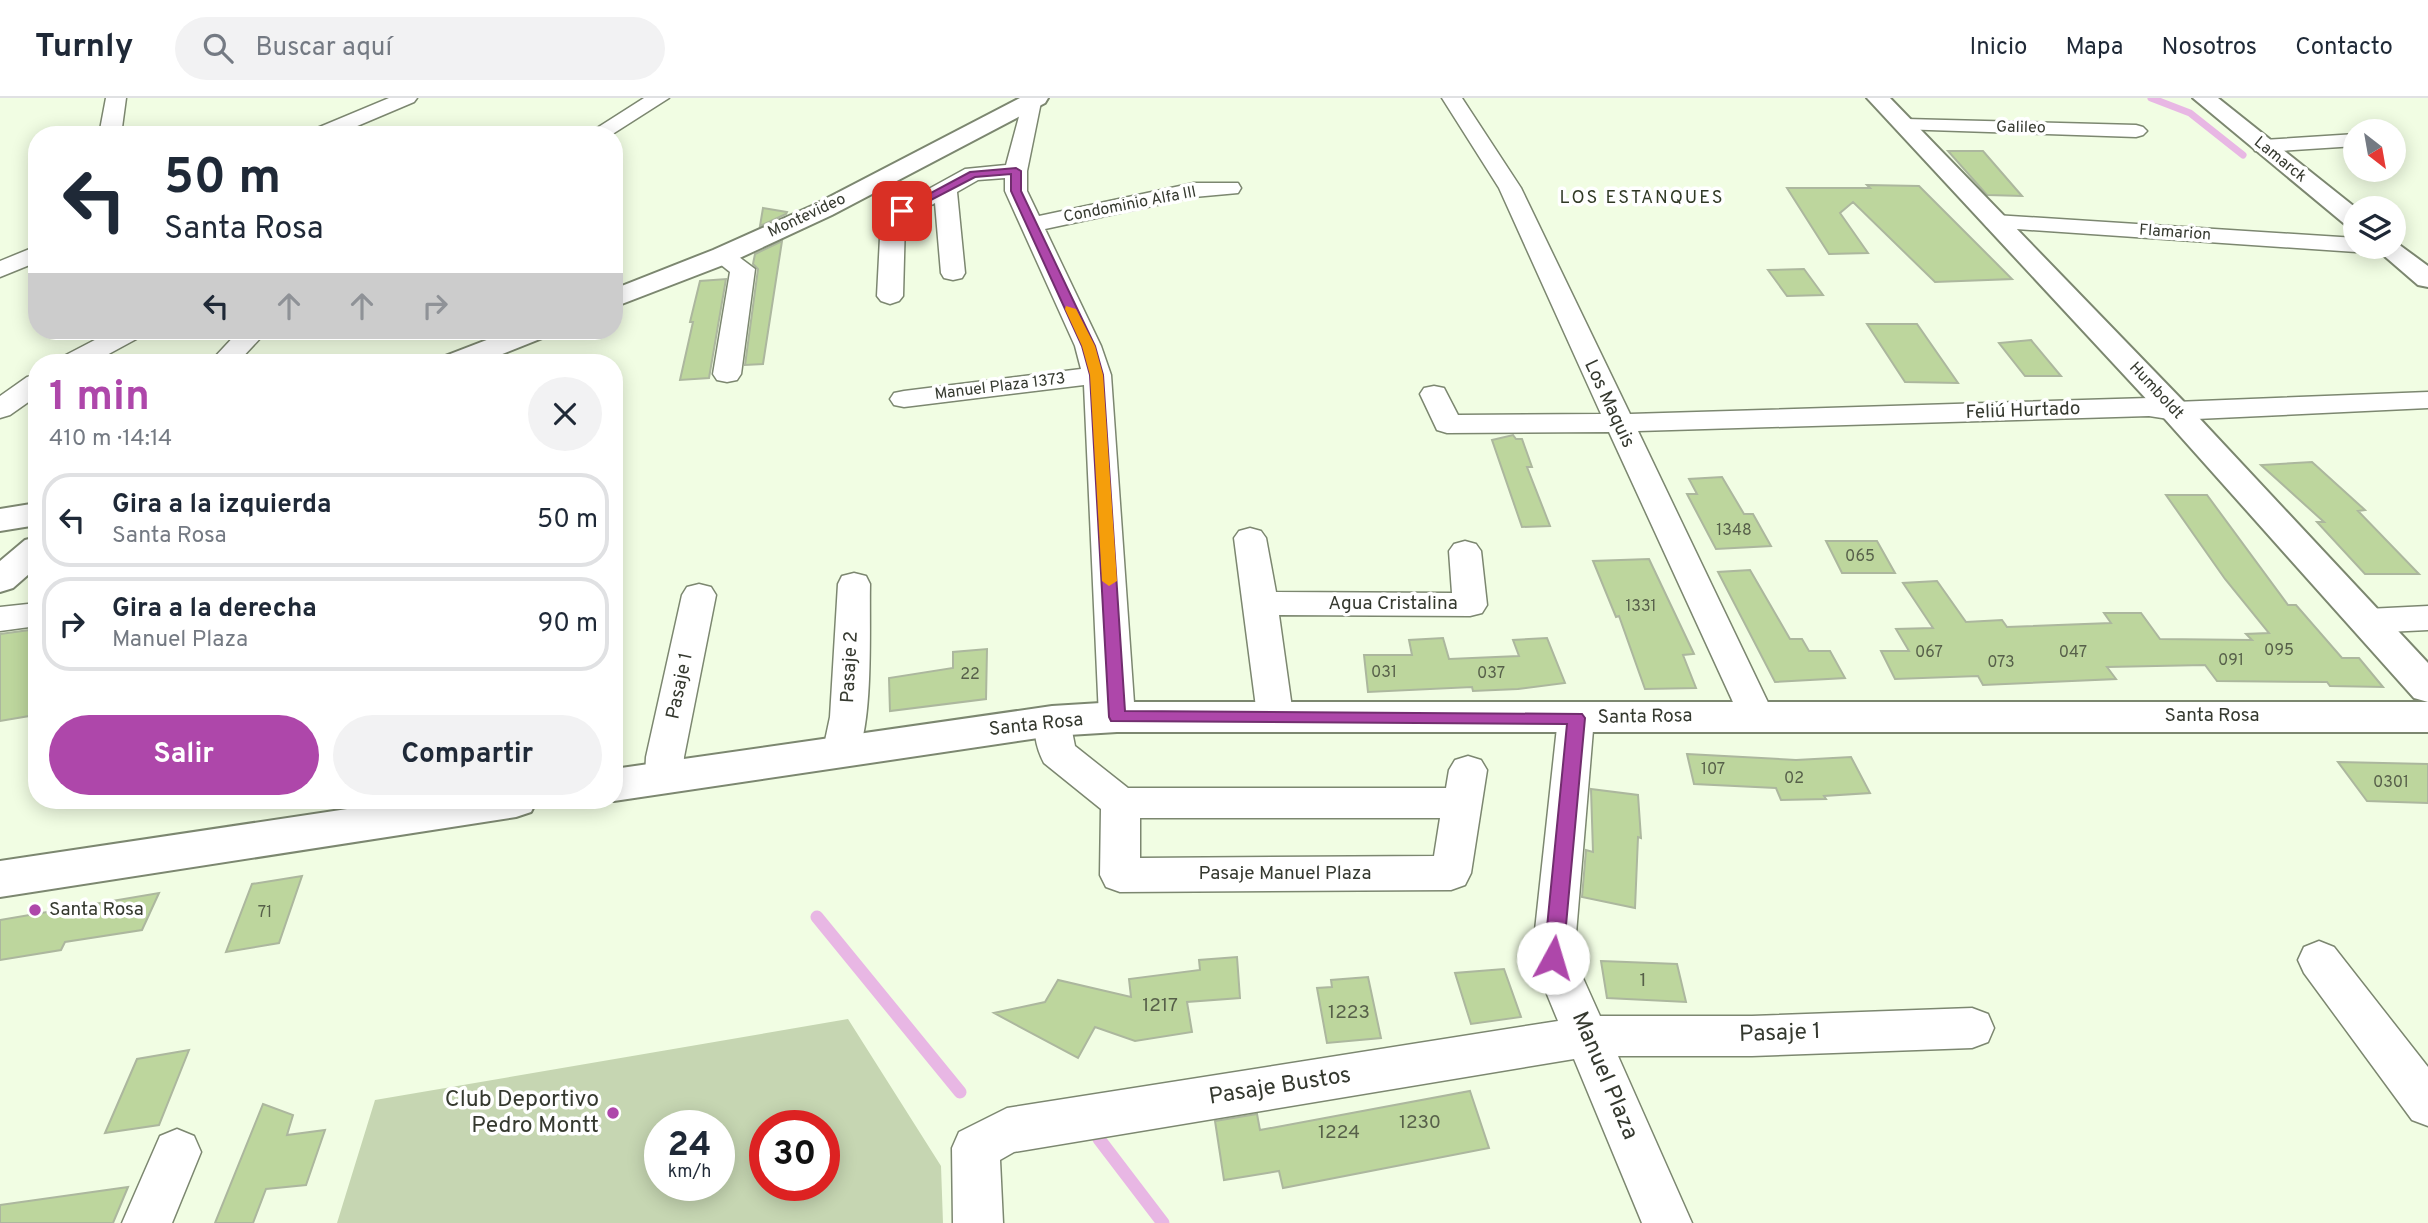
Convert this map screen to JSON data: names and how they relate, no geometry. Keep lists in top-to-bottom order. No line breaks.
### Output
{"streets":{"street":["Galileo","Lamarck","Condominio Alfa III","Montevideo","Flamarion","Manuel Plaza 1373","Humboldt","Los Maquis","Feliú Hurtado","Agua Cristalina","Pasaje 2","Pasaje 1","Santa Rosa","Pasaje Manuel Plaza","Manuel Plaza","Pasaje Bustos"]},"crossings":[["Galileo","Humboldt"],["Flamarion","Humboldt"],["Humboldt","Feliú Hurtado"],["Los Maquis","Feliú Hurtado"],["Los Maquis","Santa Rosa"],["Pasaje 2","Santa Rosa"],["Pasaje 1","Santa Rosa"],["Pasaje 1","Manuel Plaza"],["Pasaje 1","Pasaje Bustos"],["Santa Rosa","Manuel Plaza"],["Manuel Plaza","Pasaje Bustos"]],"districts":["LOS ESTANQUES"],"places":["Santa Rosa","Club Deportivo Pedro Montt"],"house_numbers":["1348","065","1331","095","067","047","091","073","031","037","22","107","02","0301","71","1","1217","1223","1230","1224"],"north":"bottom right","page":{"header":"Turnly","search":"Buscar aquí","nav":["Inicio","Mapa","Nosotros","Contacto"],"turn":["50 m","Santa Rosa"],"heading":["1 min","410 m · 14:14"],"list":[{"name":"Gira a la izquierda","note":"Santa Rosa","value":"50 m"},{"name":"Gira a la derecha","note":"Manuel Plaza","value":"90 m"}],"buttons":["Salir","Compartir"],"speed":"24 km/h","limit":"30"}}
